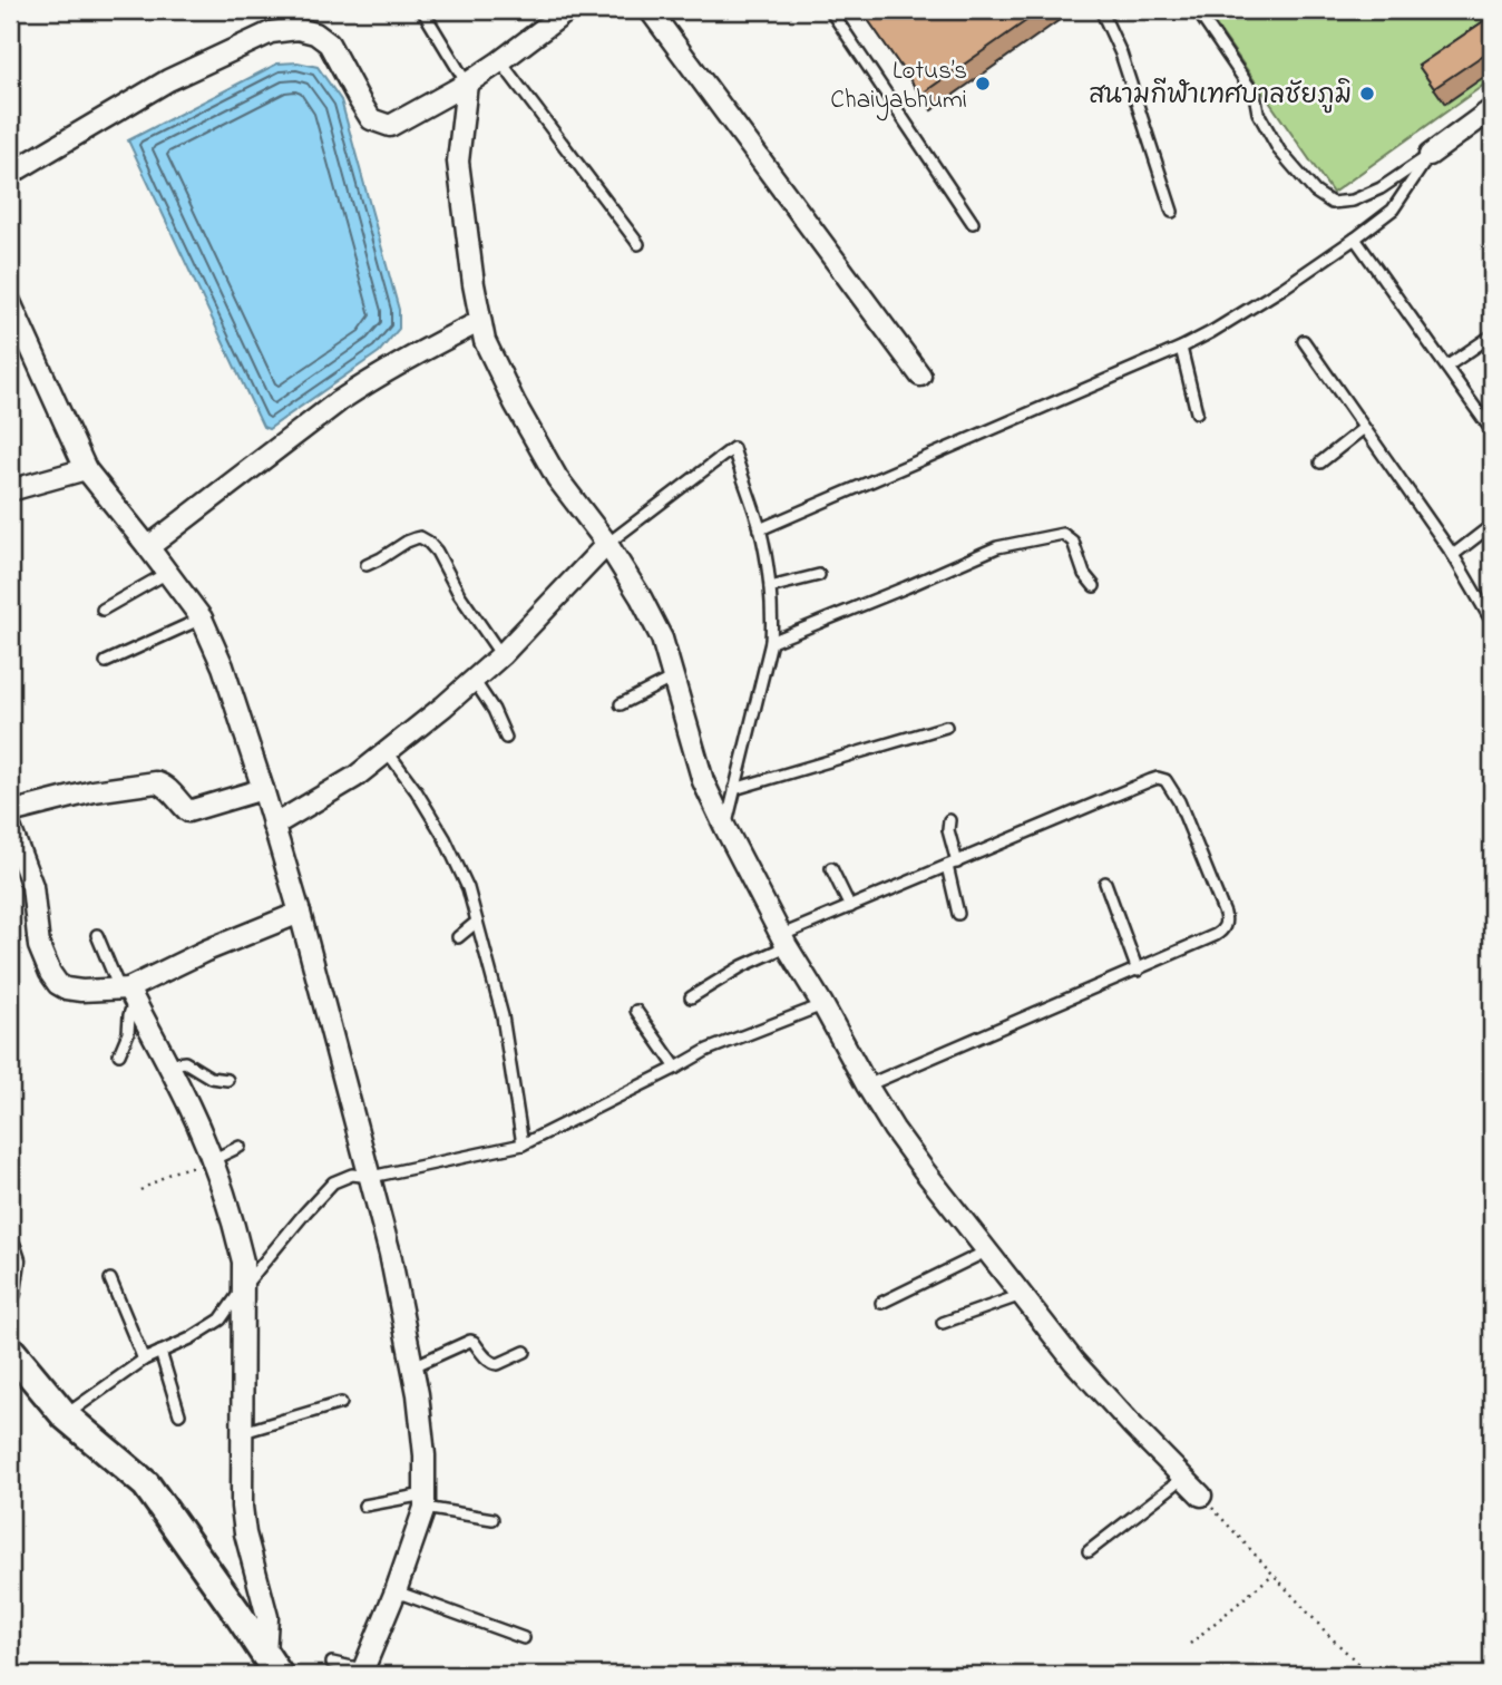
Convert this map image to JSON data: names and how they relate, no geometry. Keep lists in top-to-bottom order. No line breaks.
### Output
{"places":["Lotus’s Chaiyabhumi","สนามกีฬาเทศบาลชัยภูมิ"]}
